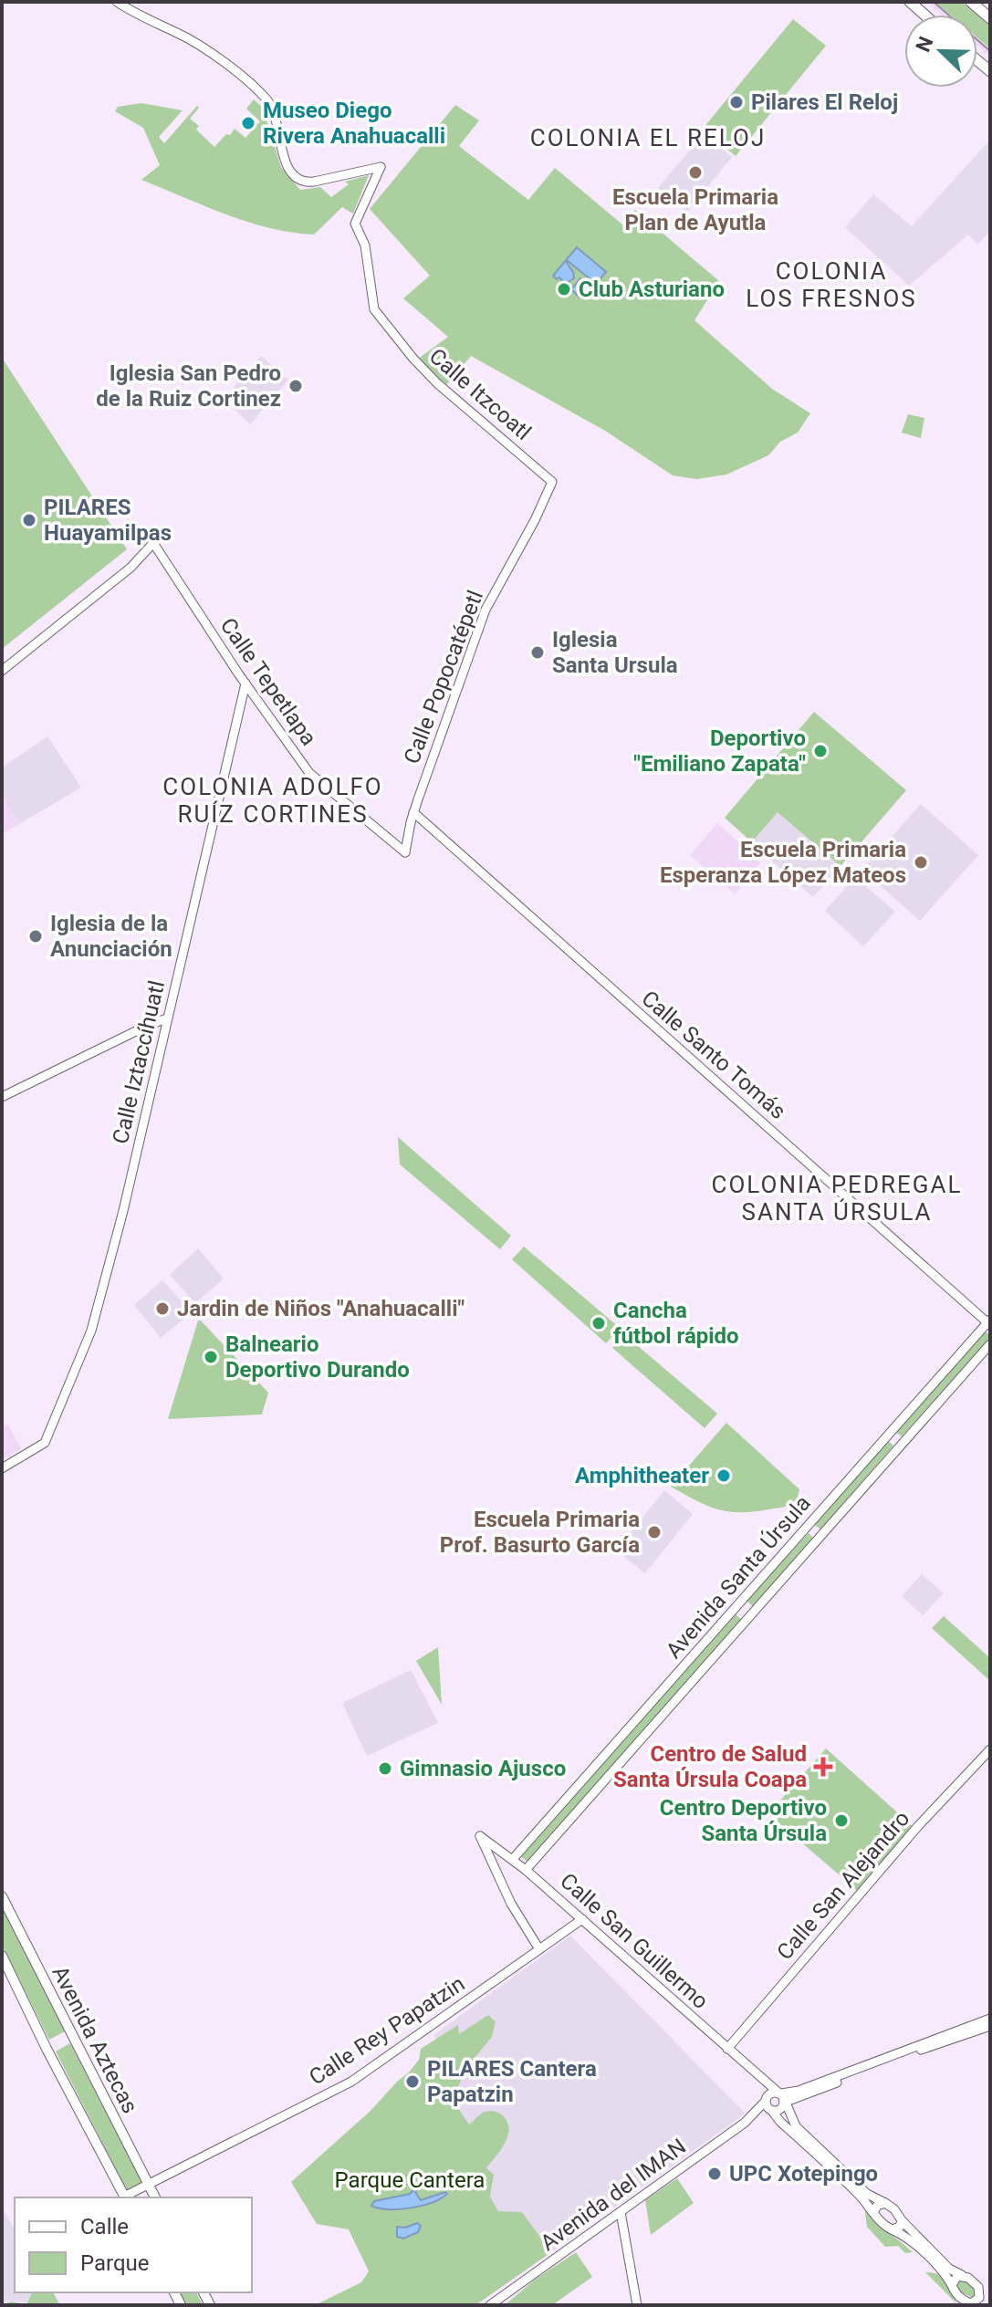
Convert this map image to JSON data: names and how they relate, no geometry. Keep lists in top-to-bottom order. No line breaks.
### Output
{"streets":{"main road":["Avenida Aztecas"],"street":["Calle Itzcoatl","Calle Popocatépetl","Calle Tepetlapa","Calle Santo Tomás","Calle Iztaccíhuatl","Avenida Santa Úrsula","Calle San Alejandro","Calle San Guillermo","Calle Rey Papatzin","Avenida del IMAN"]},"crossings":[["Calle Itzcoatl","Calle Popocatépetl"],["Calle Popocatépetl","Calle Tepetlapa"],["Calle Popocatépetl","Calle Santo Tomás"],["Calle Tepetlapa","Calle Iztaccíhuatl"],["Calle Santo Tomás","Avenida Santa Úrsula"],["Avenida Santa Úrsula","Calle San Guillermo"],["Calle San Alejandro","Calle San Guillermo"],["Calle San Guillermo","Calle Rey Papatzin"],["Calle San Guillermo","Avenida del IMAN"],["Calle Rey Papatzin","Avenida Aztecas"]],"districts":["COLONIA EL RELOJ","COLONIA LOS FRESNOS","COLONIA ADOLFO RUÍZ CORTINES","COLONIA PEDREGAL SANTA ÚRSULA"],"parks":["Parque Cantera"],"places":{"other":["Pilares El Reloj","Museo Diego Rivera Anahuacalli","Escuela Primaria Plan de Ayutla","Club Asturiano","Iglesia San Pedro de la Ruiz Cortinez","PILARES Huayamilpas","Iglesia Santa Ursula","Deportivo \"Emiliano Zapata\"","Escuela Primaria Esperanza López Mateos","Iglesia de la Anunciación","Jardin de Niños \"Anahuacalli\"","Cancha fútbol rápido","Balneario Deportivo Durando","Amphitheater","Escuela Primaria Prof. Basurto García","Gimnasio Ajusco","Centro Deportivo Santa Úrsula","PILARES Cantera Papatzin","UPC Xotepingo"],"health":["Centro de Salud Santa Úrsula Coapa"]},"legend":["Calle","Parque"],"north":"top left"}
